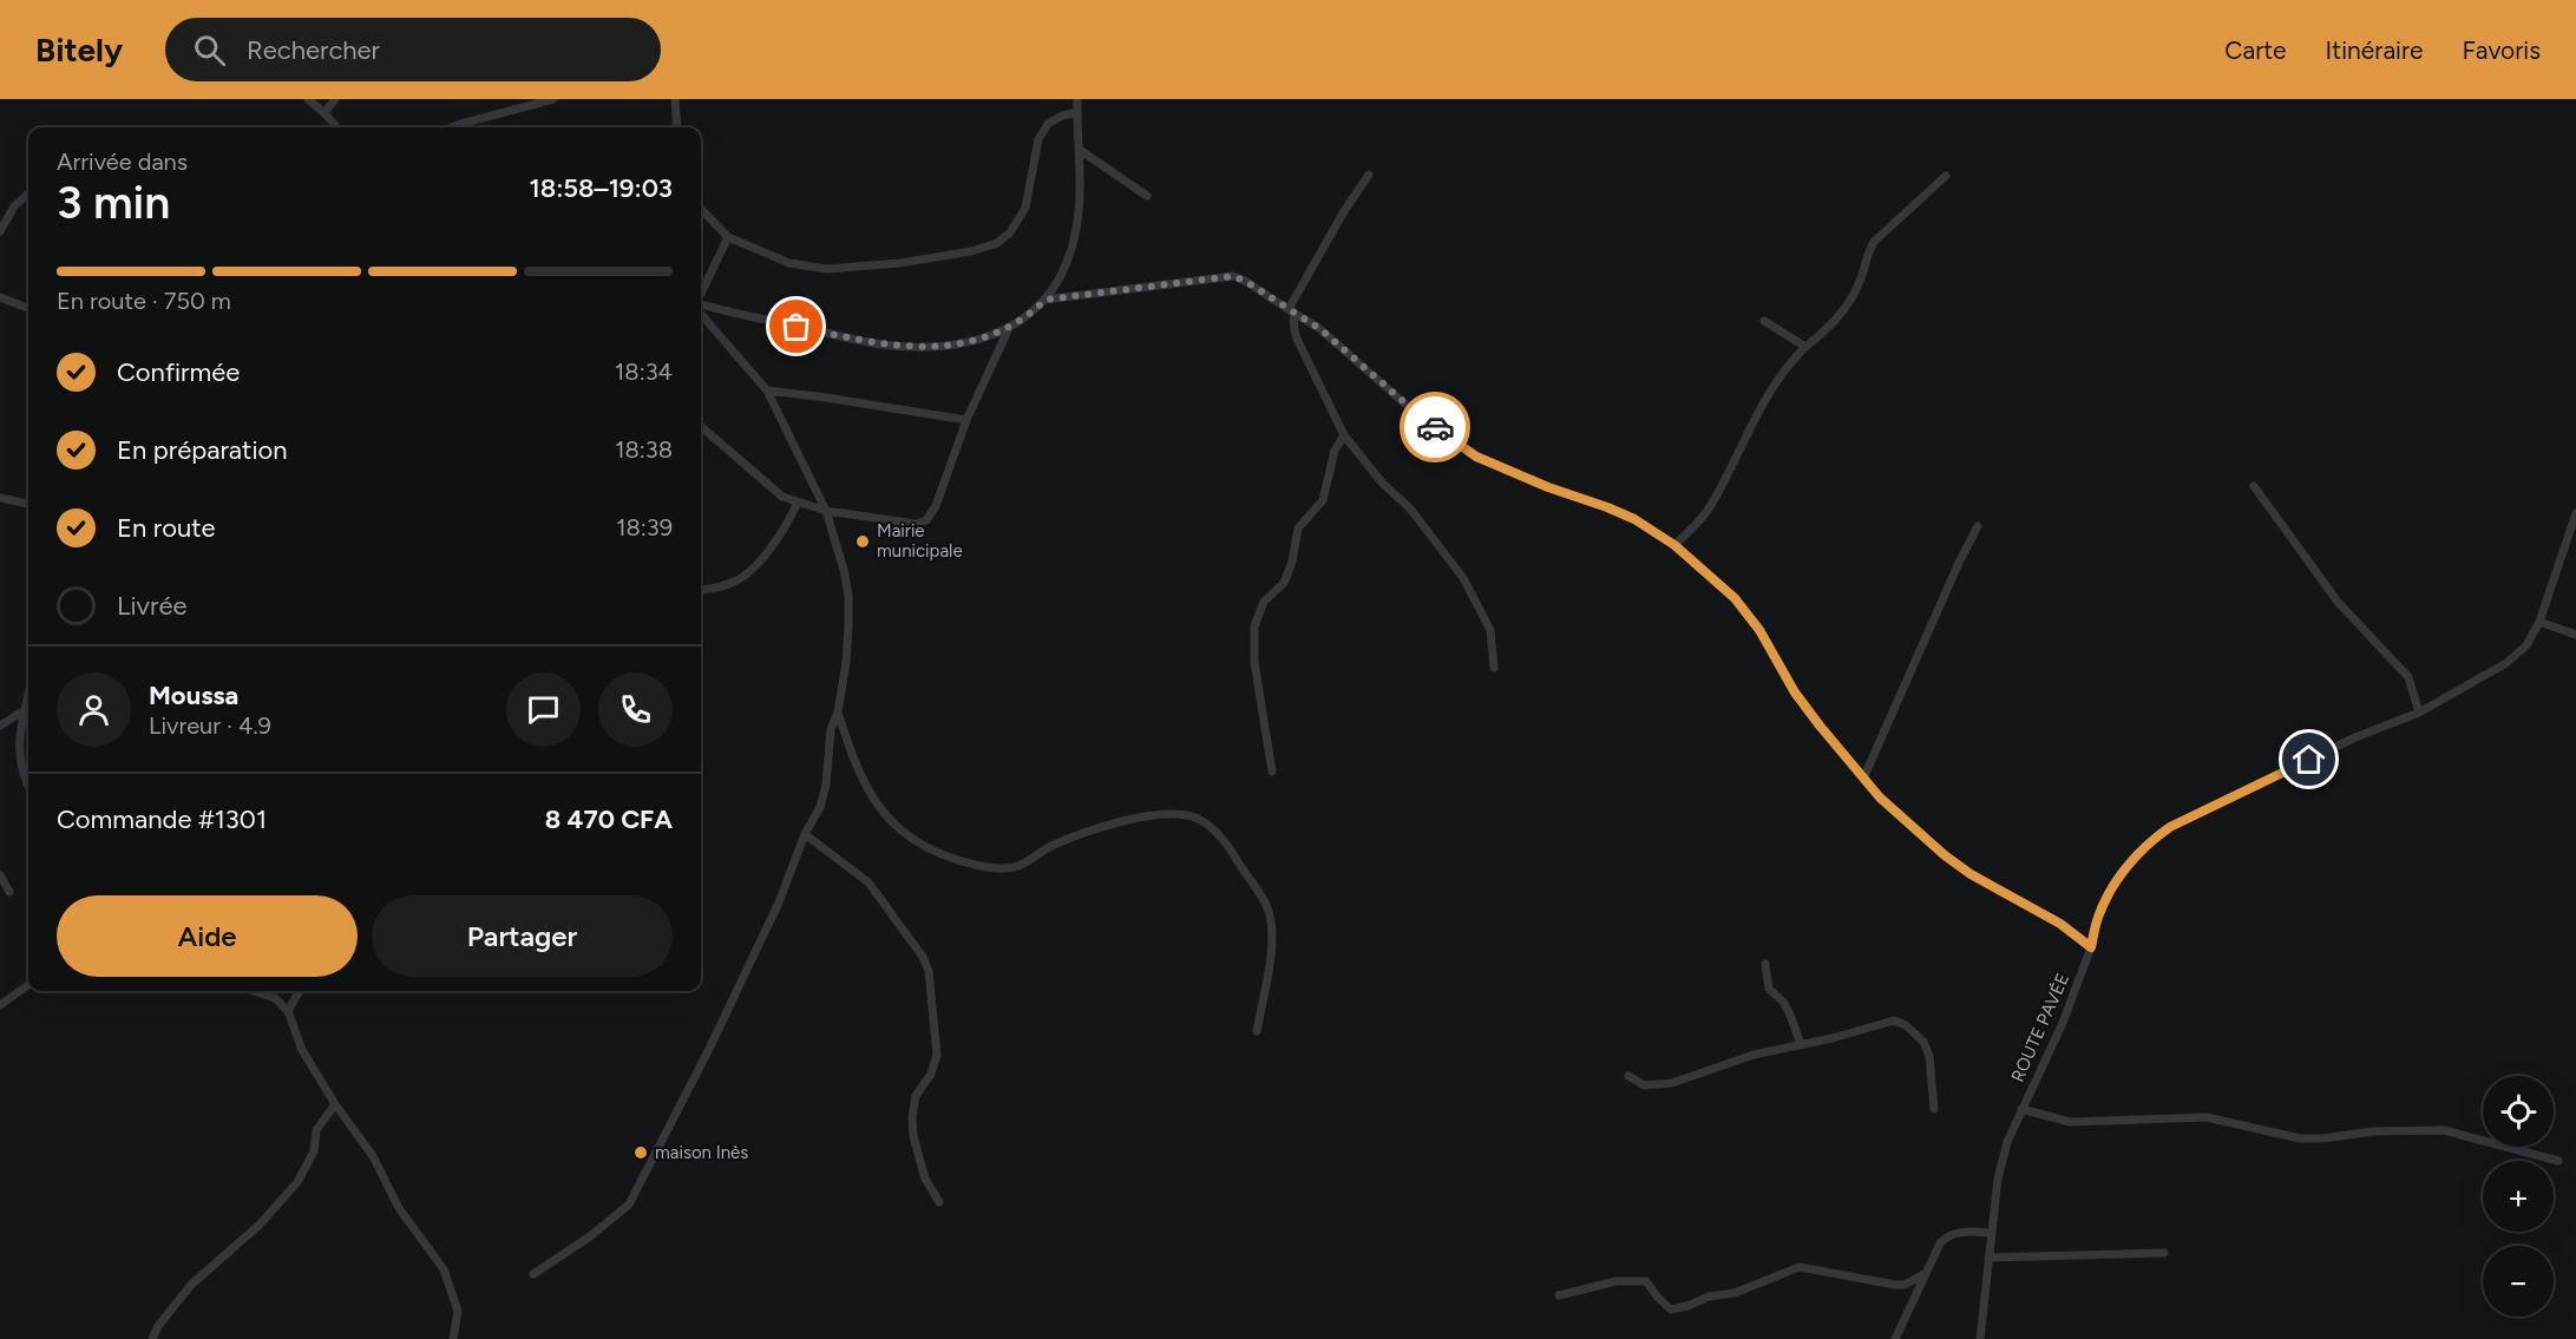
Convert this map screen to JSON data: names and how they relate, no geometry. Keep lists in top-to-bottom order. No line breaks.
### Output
{"streets":{"street":["ROUTE PAVÉE"]},"places":["Mairie municipale","maison Inès"],"page":{"header":"Bitely","search":"Rechercher","nav":["Carte","Itinéraire","Favoris"],"heading":["3 min","Arrivée dans","18:58–19:03"],"panel":["Moussa","Livreur · 4.9","Commande #1301","8 470 CFA"],"bar":"En route · 750 m","list":[["Confirmée","18:34"],["En préparation","18:38"],["En route","18:39"],"Livrée"],"buttons":["Aide","Partager"],"map_buttons":["+","−"]}}
